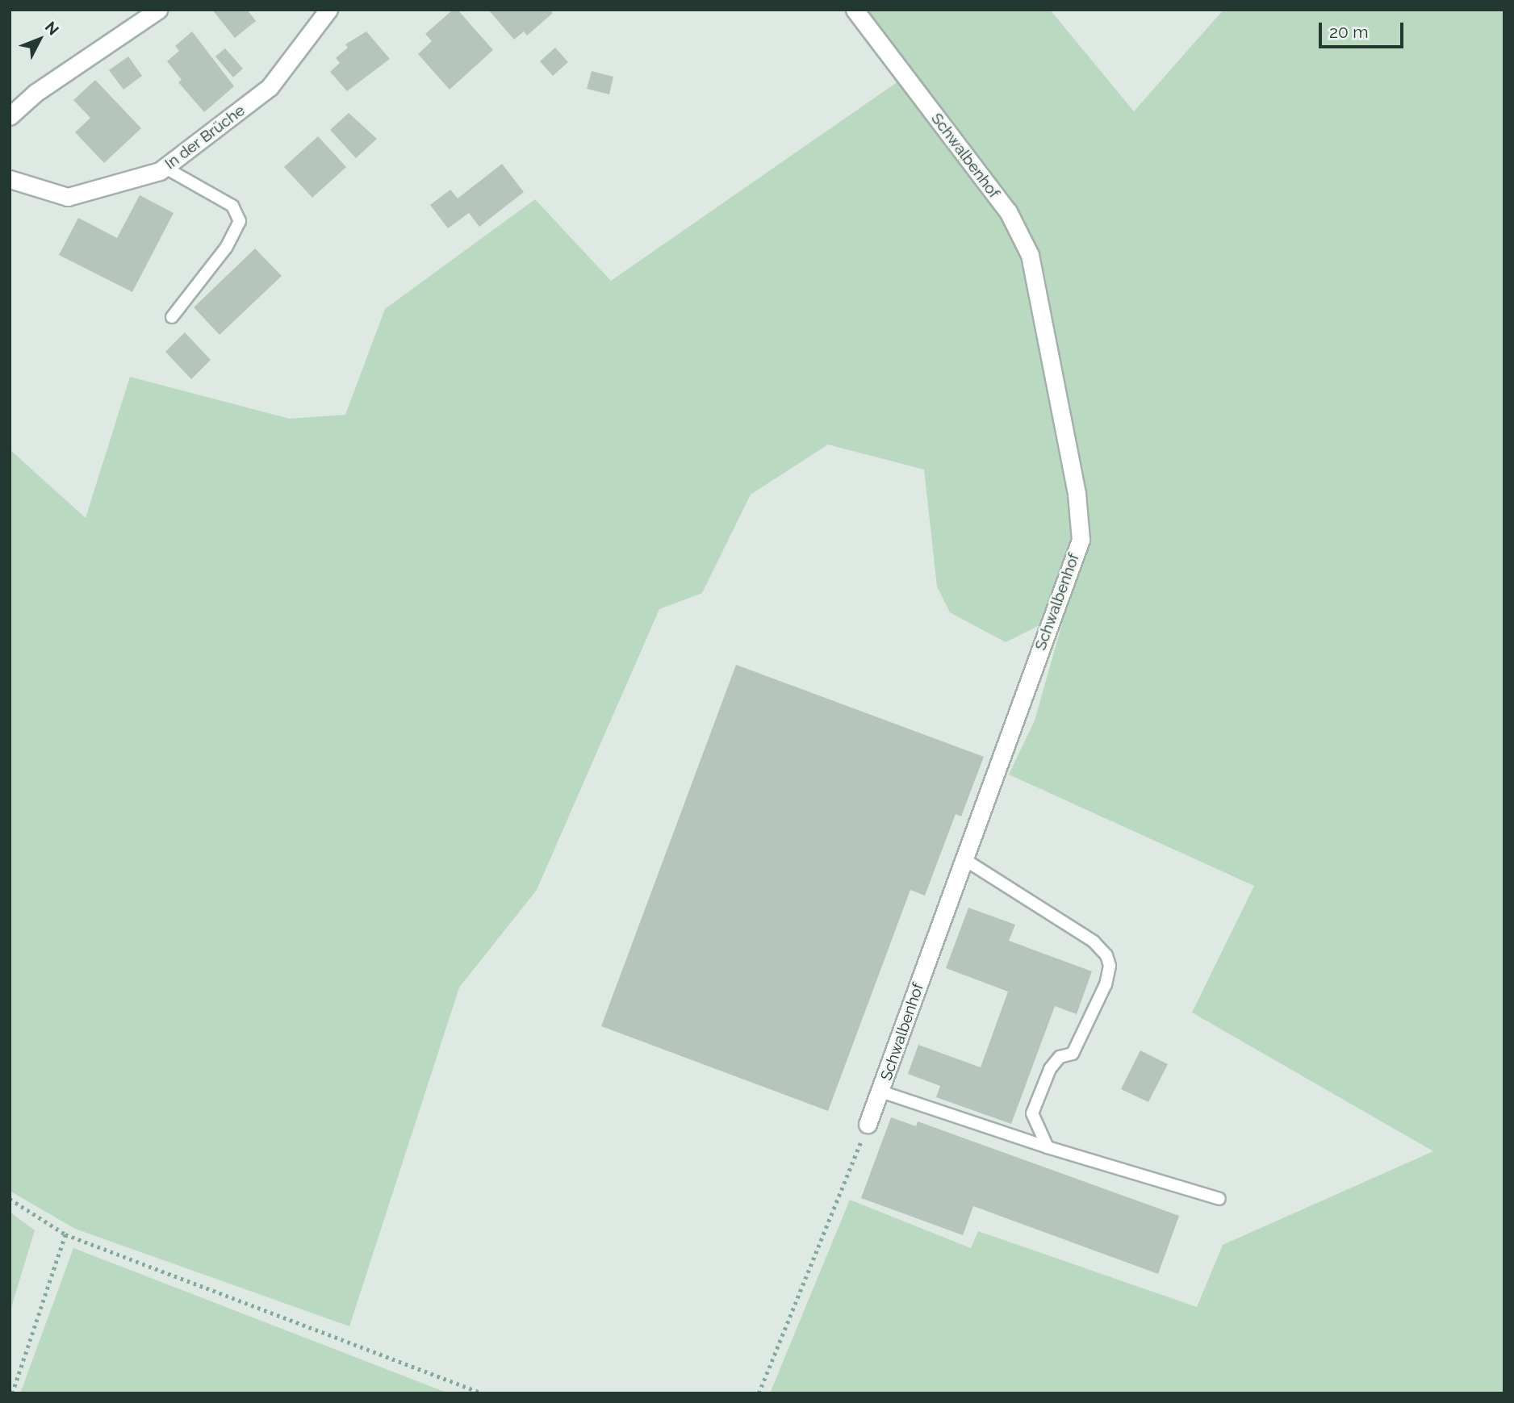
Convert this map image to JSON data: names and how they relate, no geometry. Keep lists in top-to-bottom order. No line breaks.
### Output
{"streets":{"street":["In der Brüche","Schwalbenhof"]},"scale_bar":"20 m","north":"top right"}
